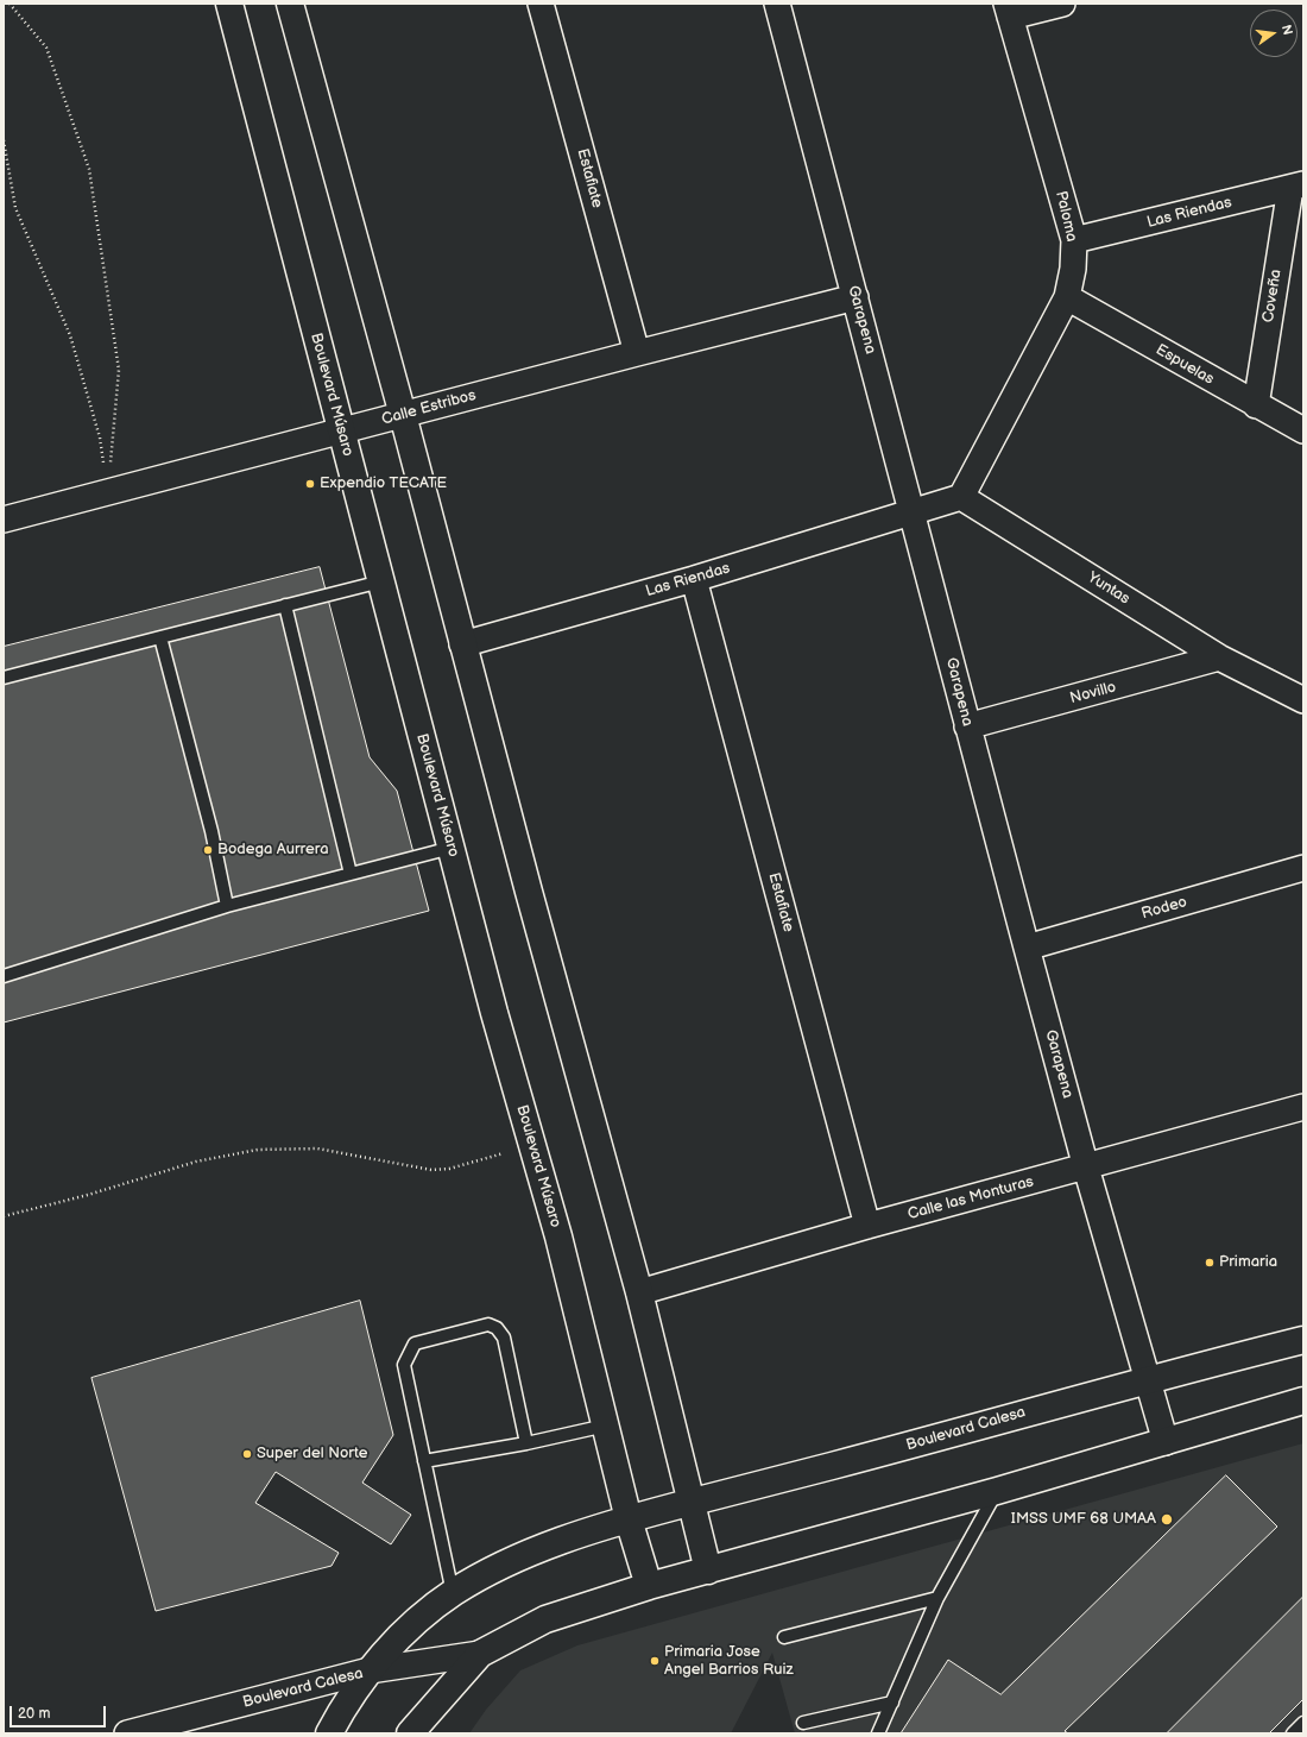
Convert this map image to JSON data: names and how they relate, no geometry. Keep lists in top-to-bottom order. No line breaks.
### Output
{"streets":{"street":["Estafiate","Las Riendas","Paloma","Coveña","Garapena","Espuelas","Boulevard Músaro","Calle Estribos","Yuntas","Novillo","Rodeo","Calle las Monturas","Boulevard Calesa"]},"crossings":[["Estafiate","Las Riendas"],["Estafiate","Calle Estribos"],["Estafiate","Calle las Monturas"],["Las Riendas","Paloma"],["Las Riendas","Coveña"],["Las Riendas","Garapena"],["Paloma","Espuelas"],["Paloma","Yuntas"],["Coveña","Espuelas"],["Garapena","Calle Estribos"],["Garapena","Novillo"],["Garapena","Rodeo"],["Garapena","Calle las Monturas"],["Garapena","Boulevard Calesa"],["Boulevard Músaro","Calle Estribos"],["Boulevard Músaro","Boulevard Calesa"],["Yuntas","Novillo"]],"places":["Expendio TECATE","Bodega Aurrera","Primaria","Super del Norte","IMSS UMF 68 UMAA","Primaria Jose Angel Barrios Ruiz"],"scale_bar":"20 m","north":"right"}
